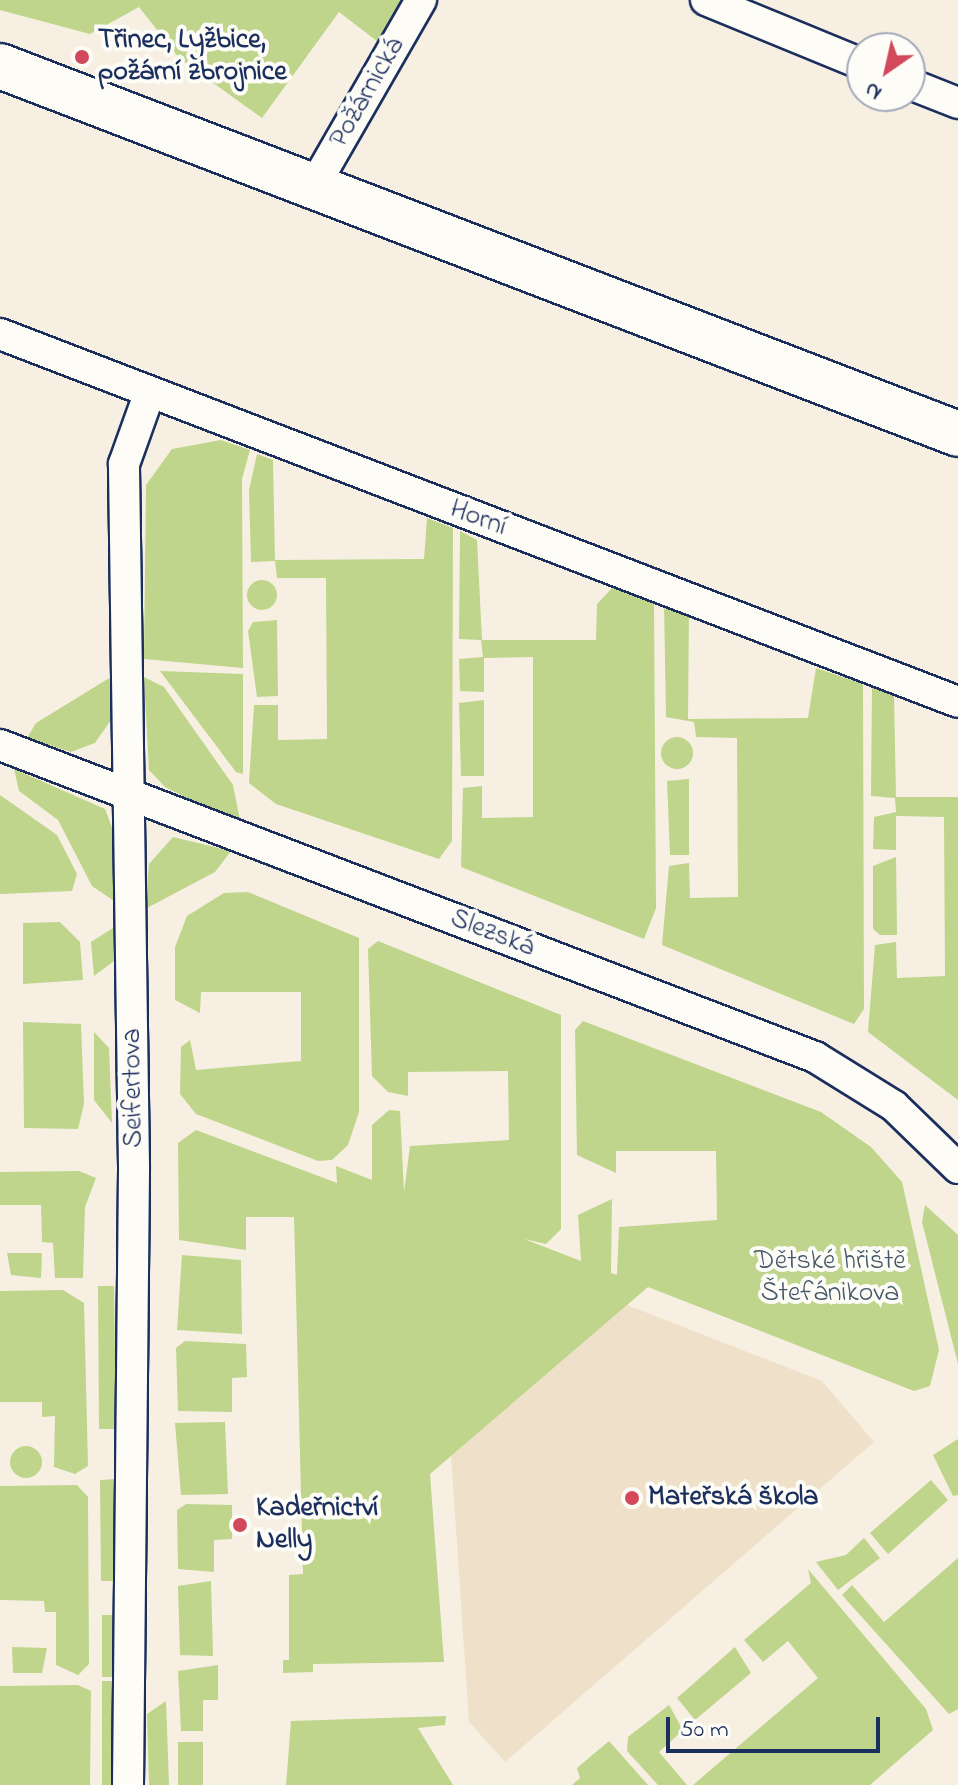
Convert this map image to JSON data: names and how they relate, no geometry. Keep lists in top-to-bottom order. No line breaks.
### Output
{"streets":{"street":["Požárnická","Horní","Slezská","Seifertova"]},"crossings":[["Horní","Seifertova"],["Slezská","Seifertova"]],"parks":["Dětské hřiště Štefánikova"],"places":["Třinec, Lyžbice, požární zbrojnice","Mateřská škola","Kadeřnictví Nelly"],"scale_bar":"50 m","north":"bottom left"}
